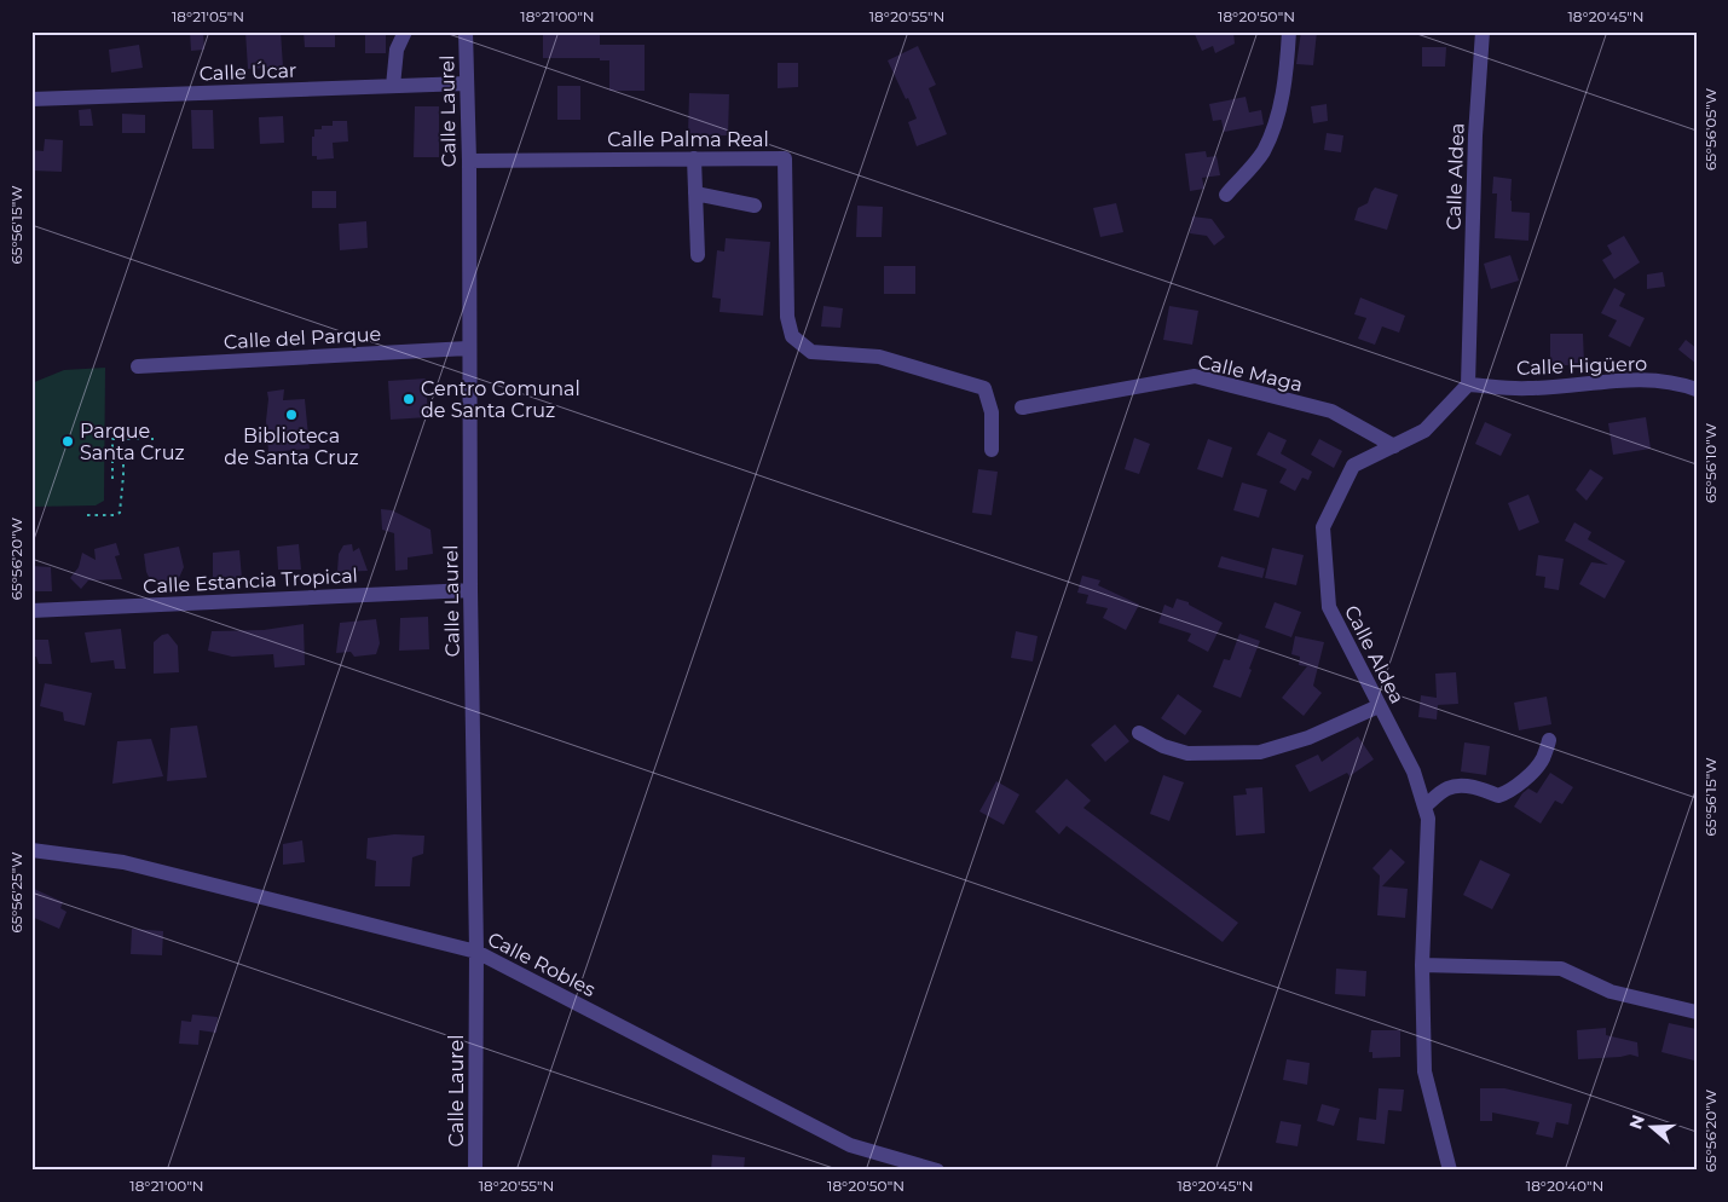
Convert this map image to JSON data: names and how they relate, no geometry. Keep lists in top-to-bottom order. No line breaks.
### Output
{"streets":{"street":["Calle Úcar","Calle Laurel","Calle Palma Real","Calle Aldea","Calle del Parque","Calle Higüero","Calle Maga","Calle Estancia Tropical","Calle Robles"]},"crossings":[["Calle Úcar","Calle Laurel"],["Calle Laurel","Calle Palma Real"],["Calle Laurel","Calle del Parque"],["Calle Laurel","Calle Estancia Tropical"],["Calle Laurel","Calle Robles"],["Calle Aldea","Calle Higüero"],["Calle Aldea","Calle Maga"]],"places":["Centro Comunal de Santa Cruz","Biblioteca de Santa Cruz","Parque Santa Cruz"],"north":"left","coordinates":["18°21'05\"N","18°21'00\"N","18°20'55\"N","18°20'50\"N","18°20'45\"N","65°56'05\"W","65°56'15\"W","65°56'10\"W","65°56'20\"W","65°56'25\"W","18°20'40\"N"]}
